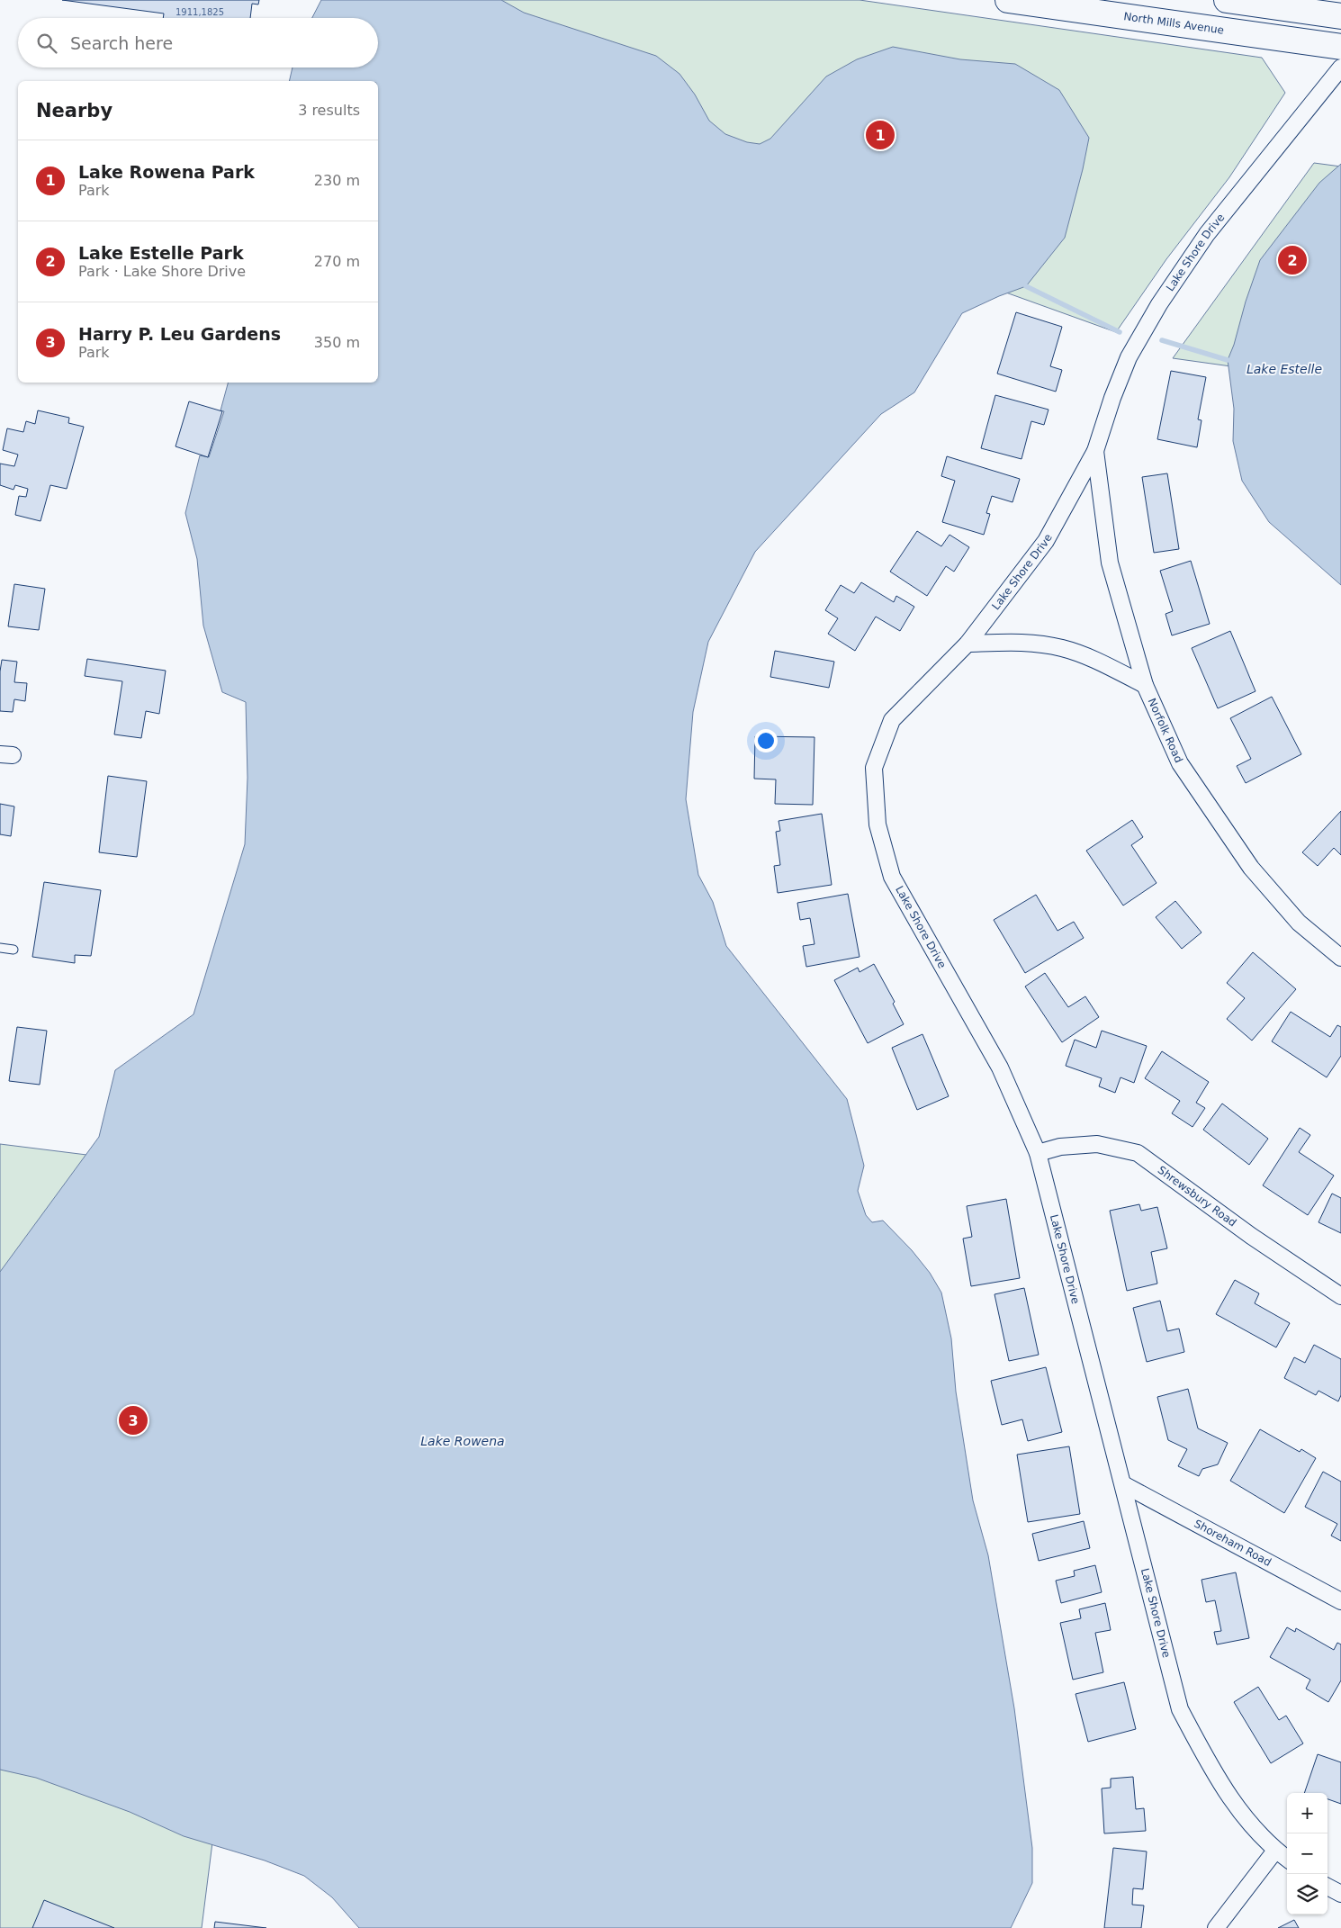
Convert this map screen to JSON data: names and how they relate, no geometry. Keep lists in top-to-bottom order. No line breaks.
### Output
{"streets":{"main road":["North Mills Avenue"],"street":["Lake Shore Drive","Norfolk Road","Shrewsbury Road","Shoreham Road"]},"crossings":[["Lake Shore Drive","Norfolk Road"],["Lake Shore Drive","Shrewsbury Road"],["Lake Shore Drive","Shoreham Road"]],"water":["Lake Estelle","Lake Rowena"],"house_numbers":["1911,1825"],"page":{"search":"Search here","heading":["Nearby","3 results"],"pins":["1","2","3"],"list":[{"mark":"1","name":"Lake Rowena Park","note":"Park","value":"230 m"},{"mark":"2","name":"Lake Estelle Park","note":"Park · Lake Shore Drive","value":"270 m"},{"mark":"3","name":"Harry P. Leu Gardens","note":"Park","value":"350 m"}],"map_buttons":["+","−"]}}
